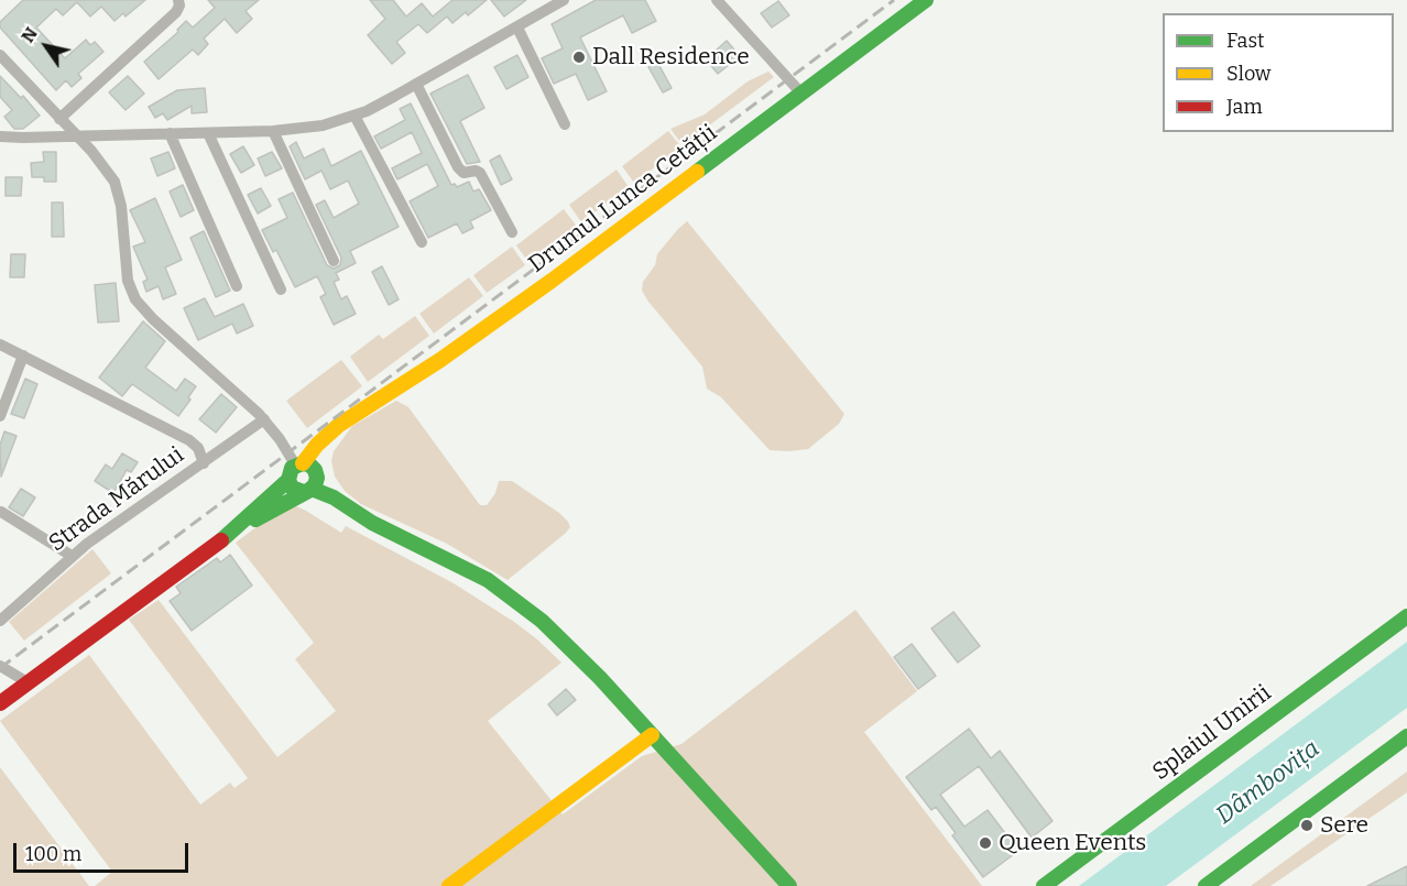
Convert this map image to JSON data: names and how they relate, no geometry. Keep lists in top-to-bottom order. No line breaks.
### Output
{"streets":{"street":["Drumul Lunca Cetății","Strada Mărului","Splaiul Unirii"]},"water":["Dâmbovița"],"places":["Dall Residence","Sere","Queen Events"],"legend":["Fast","Slow","Jam"],"scale_bar":"100 m","north":"top left"}
